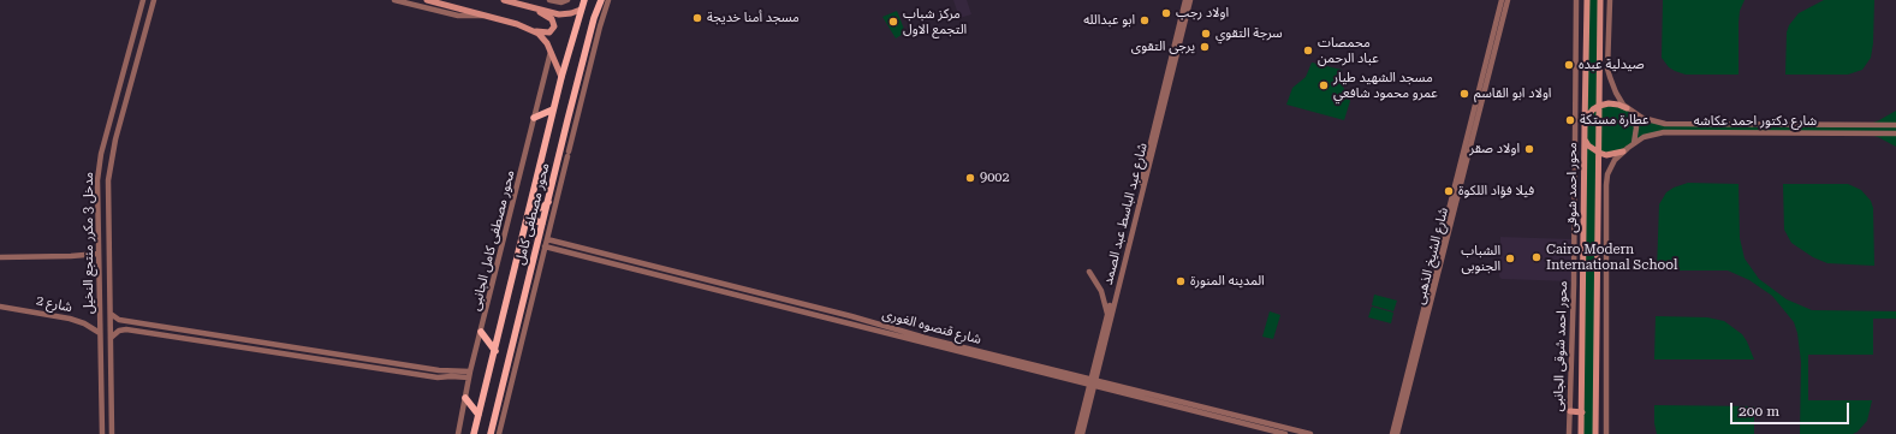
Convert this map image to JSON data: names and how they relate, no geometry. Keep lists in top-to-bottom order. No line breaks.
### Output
{"streets":{"main road":["محور احمد شوقى","محور مصطفى كامل"],"street":["شارع دكتور احمد عكاشه","شارع عبد الباسط عبد الصمد","محور مصطفى كامل الجانبى","مدخل 3 مكرر منتجع النخيل","شارع الشيخ الذهبى","شارع 2","شارع قنصوه الغورى","محور احمد شوقى الجانبى"]},"crossings":[["شارع دكتور احمد عكاشه","محور احمد شوقى"],["شارع عبد الباسط عبد الصمد","شارع قنصوه الغورى"],["مدخل 3 مكرر منتجع النخيل","شارع 2"]],"places":["اولاد رجب","مسجد أمنا خديجة","ابو عبدالله","مركز شباب التجمع الاول","سرجة التقوي","يرجى التقوى","محمصات عباد الرحمن","صيدلية عبده","مسجد الشهيد طيار عمرو محمود شافعي","اولاد ابو القاسم","عطارة مستكة","اولاد صقر","9002","فيلا فؤاد اللكوة","Cairo Modern International School","الشباب الجنوبى","المدينه المنورة"],"scale_bar":"200 m"}
